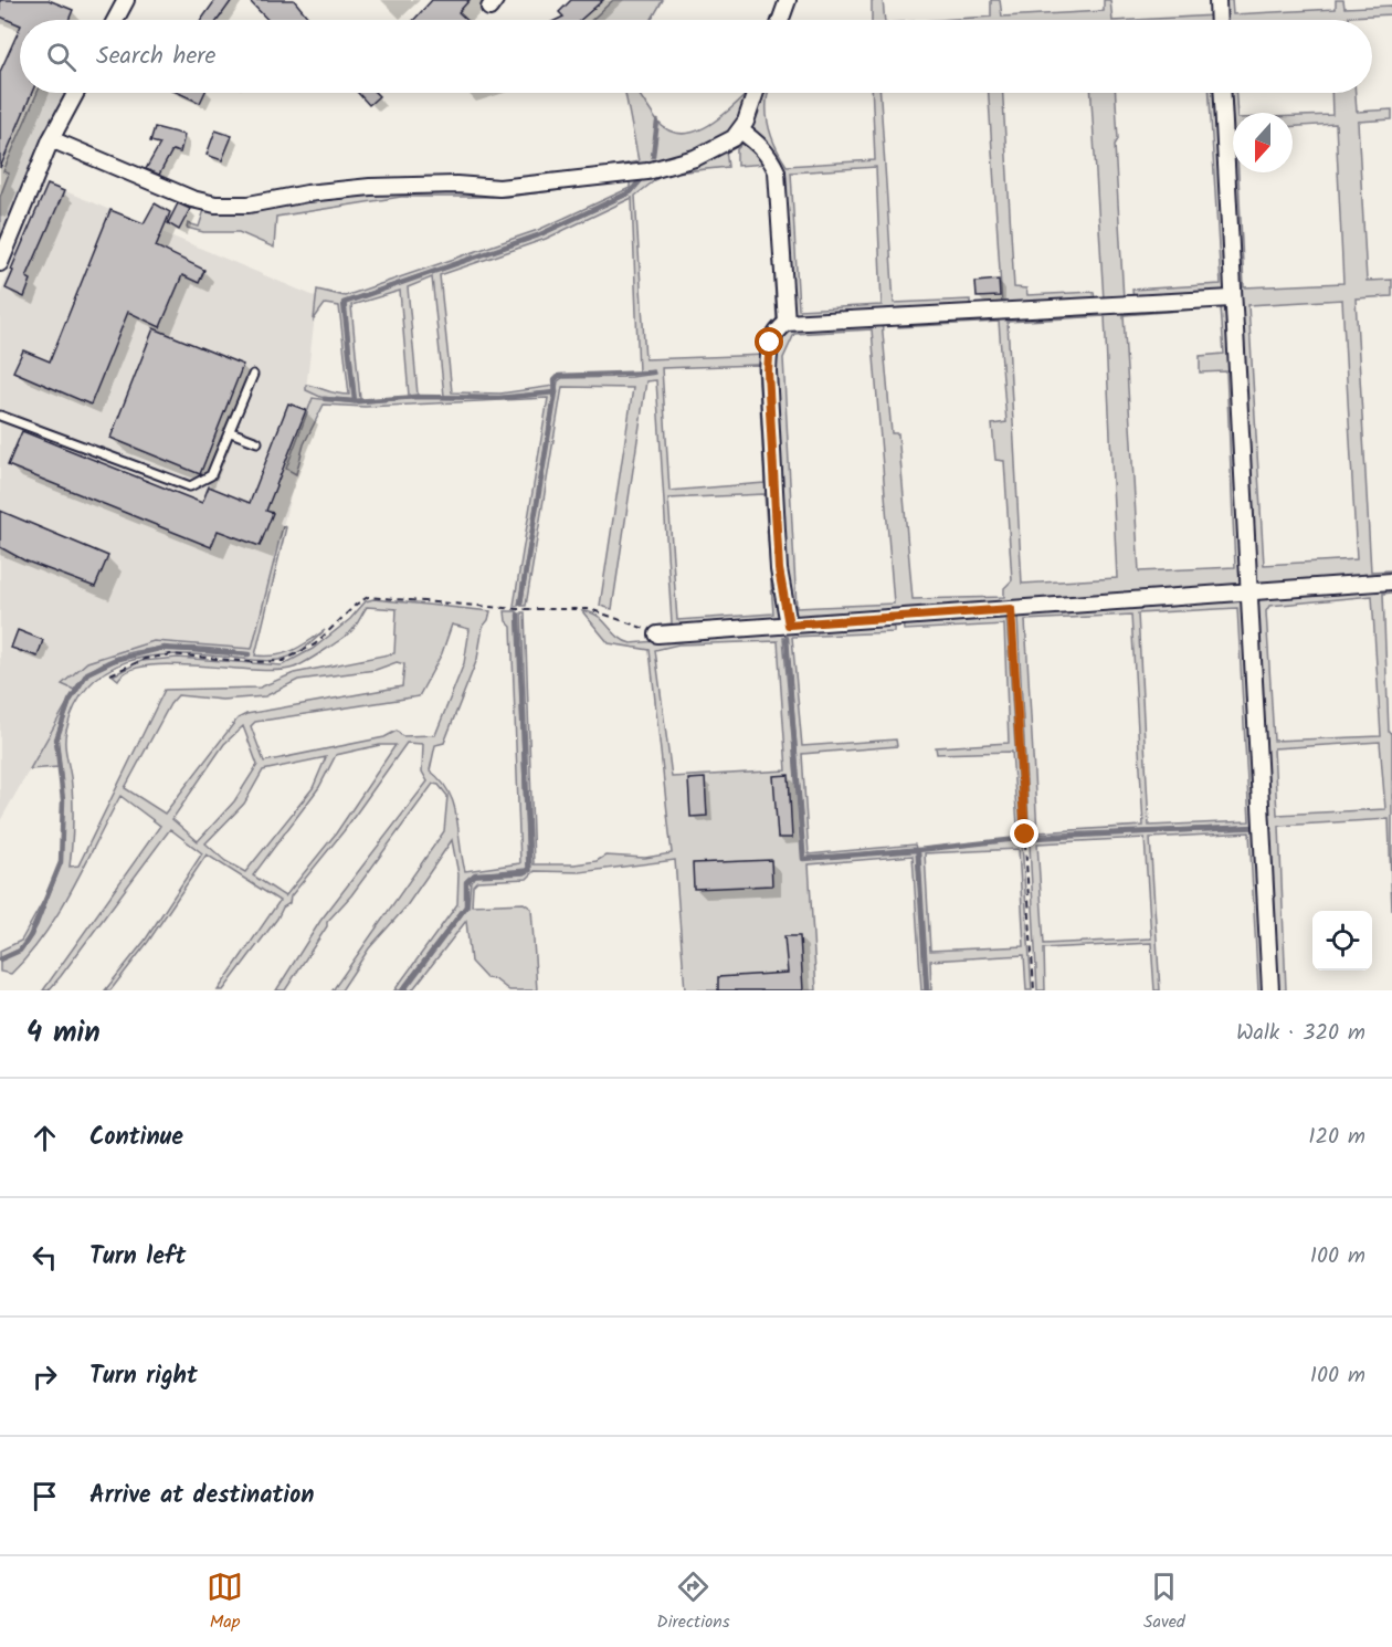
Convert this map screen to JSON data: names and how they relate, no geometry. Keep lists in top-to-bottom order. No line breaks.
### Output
{"north":"bottom","page":{"search":"Search here","heading":["4 min","Walk · 320 m"],"list":[["Continue","120 m"],["Turn left","100 m"],["Turn right","100 m"],"Arrive at destination"],"nav":["Map","Directions","Saved"]}}
